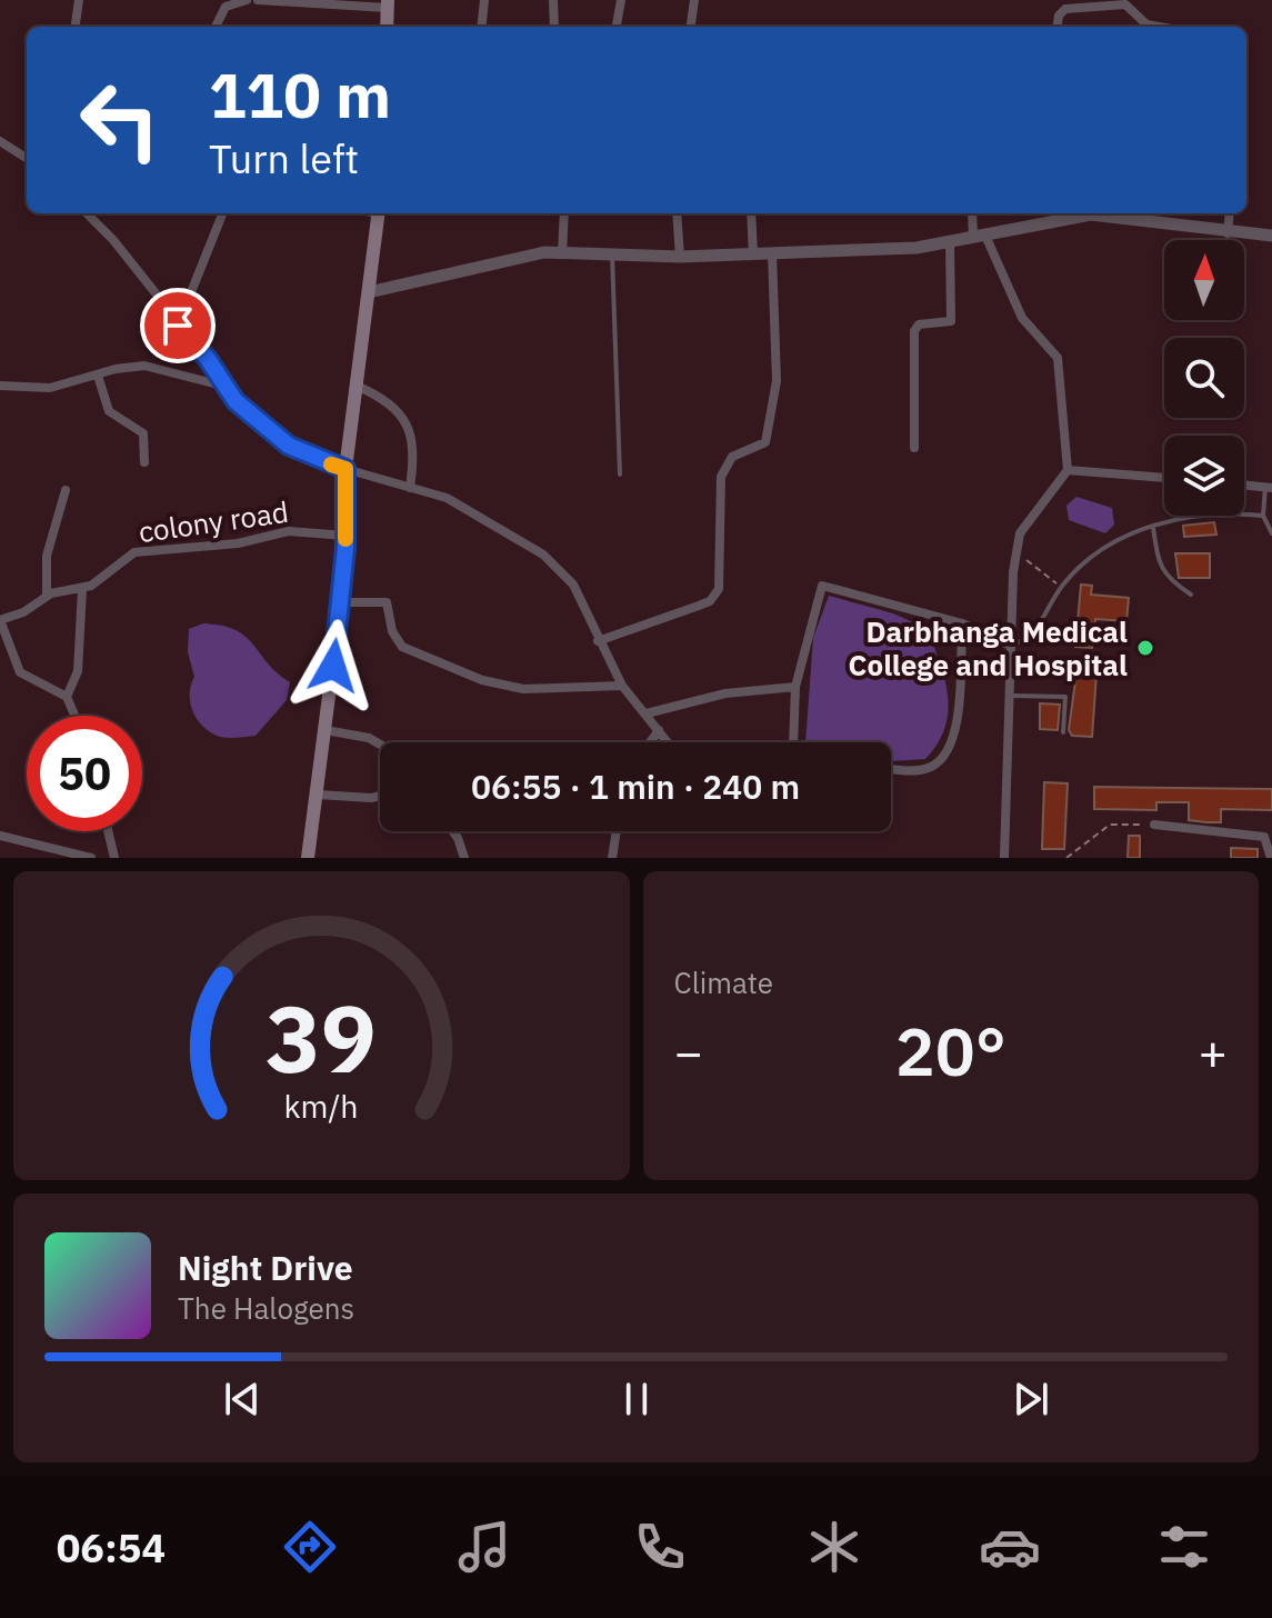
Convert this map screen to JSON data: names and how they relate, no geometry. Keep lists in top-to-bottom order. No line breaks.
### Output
{"streets":{"street":["colony road"]},"places":["Darbhanga Medical College and Hospital"],"north":"top","page":{"turn":["110 m","Turn left"],"limit":"50","trip":"06:55 · 1 min · 240 m","tile":"Climate","heat":["−","20°","+"],"song":["Night Drive","The Halogens"],"tabs":"06:54","gauge":["39","km/h"]}}
